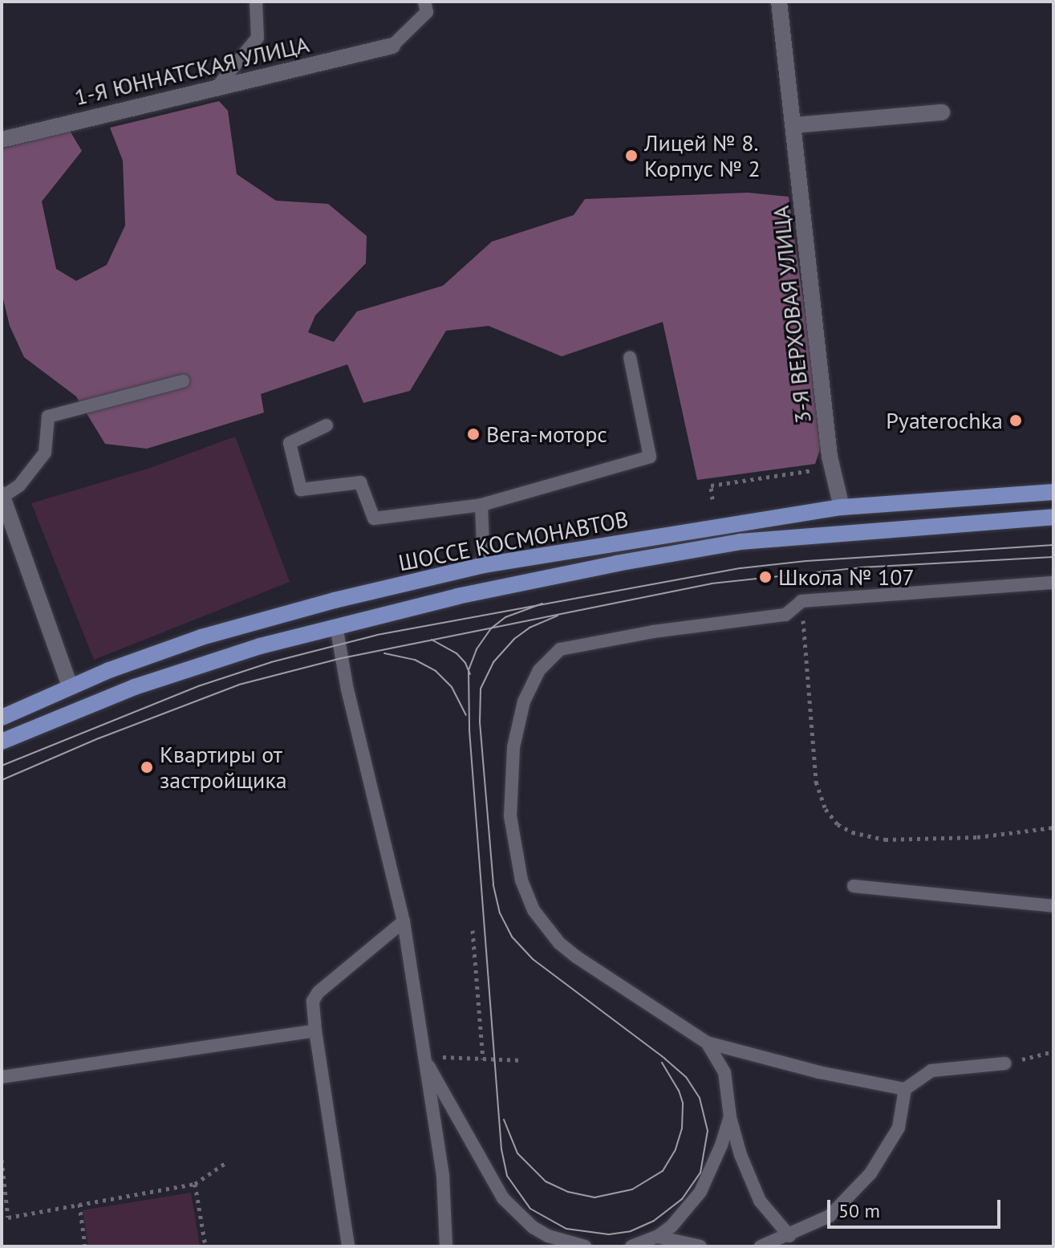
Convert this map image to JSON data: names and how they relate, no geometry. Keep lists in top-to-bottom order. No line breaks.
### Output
{"streets":{"main road":["ШОССЕ КОСМОНАВТОВ"],"street":["1-Я ЮННАТСКАЯ УЛИЦА","3-Я ВЕРХОВАЯ УЛИЦА"]},"crossings":[["3-Я ВЕРХОВАЯ УЛИЦА","ШОССЕ КОСМОНАВТОВ"]],"places":["Лицей № 8. Корпус № 2","Pyaterochka","Вега-моторс","Школа № 107","Квартиры от застройщика"],"scale_bar":"50 m"}
